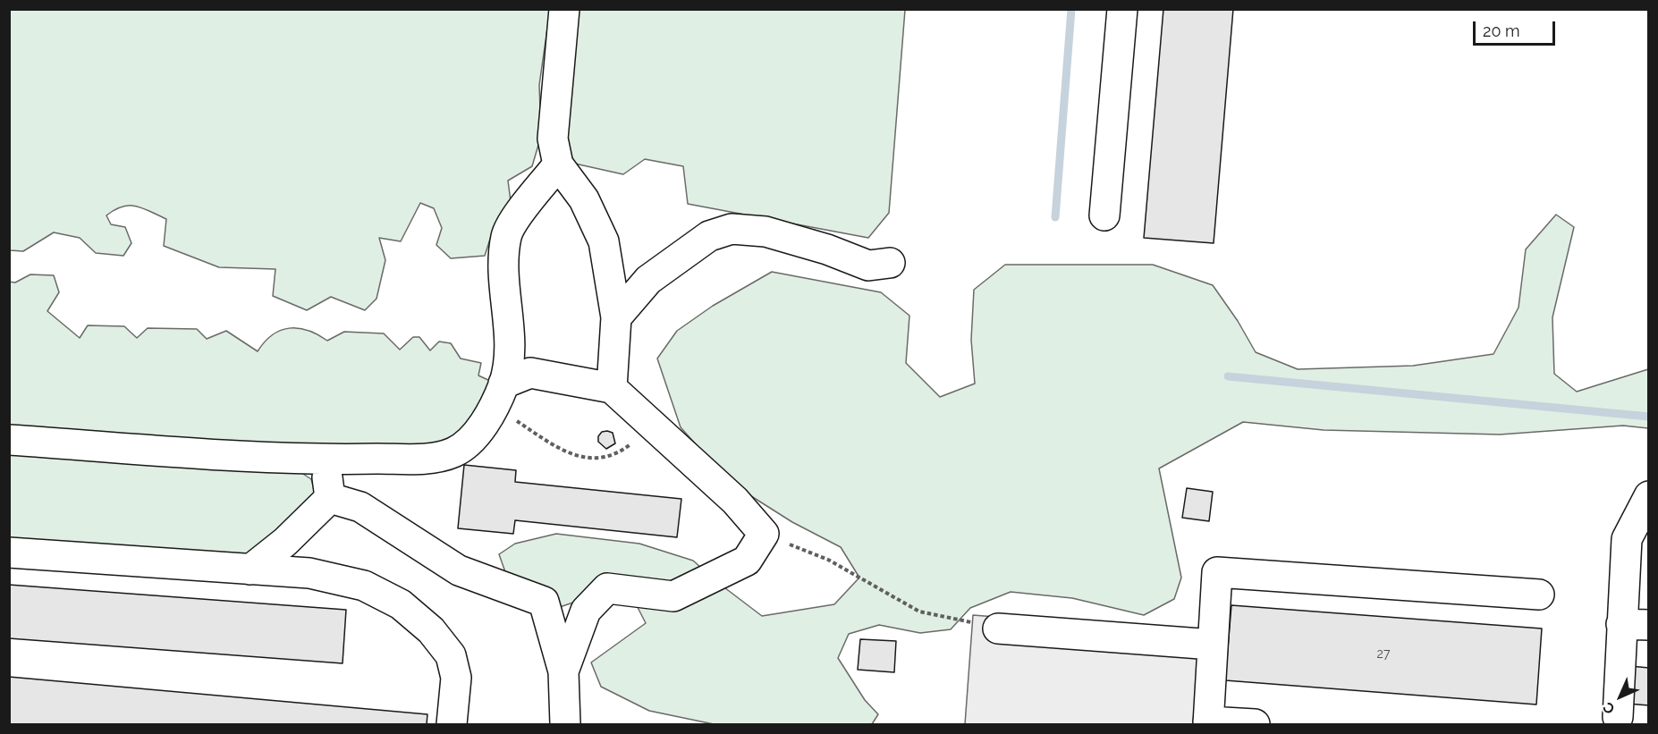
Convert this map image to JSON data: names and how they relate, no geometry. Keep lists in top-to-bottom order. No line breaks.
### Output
{"house_numbers":["27"],"scale_bar":"20 m","north":"bottom left"}
